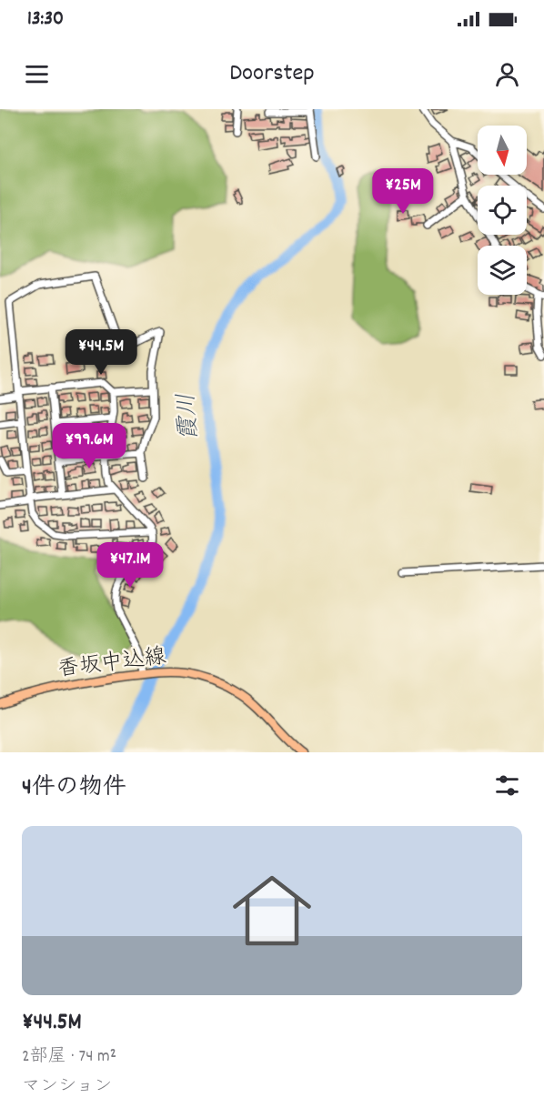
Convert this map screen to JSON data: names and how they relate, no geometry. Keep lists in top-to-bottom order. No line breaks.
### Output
{"streets":{"main road":["香坂中込線"]},"water":["霞川"],"north":"bottom","page":{"status":"13:30","header":"Doorstep","price":["¥25M","¥44.5M","¥99.6M","¥47.1M"],"heading":"4件の物件","list":[{"name":"¥44.5M","note":"2部屋 · 74 m² · マンション"}]}}
